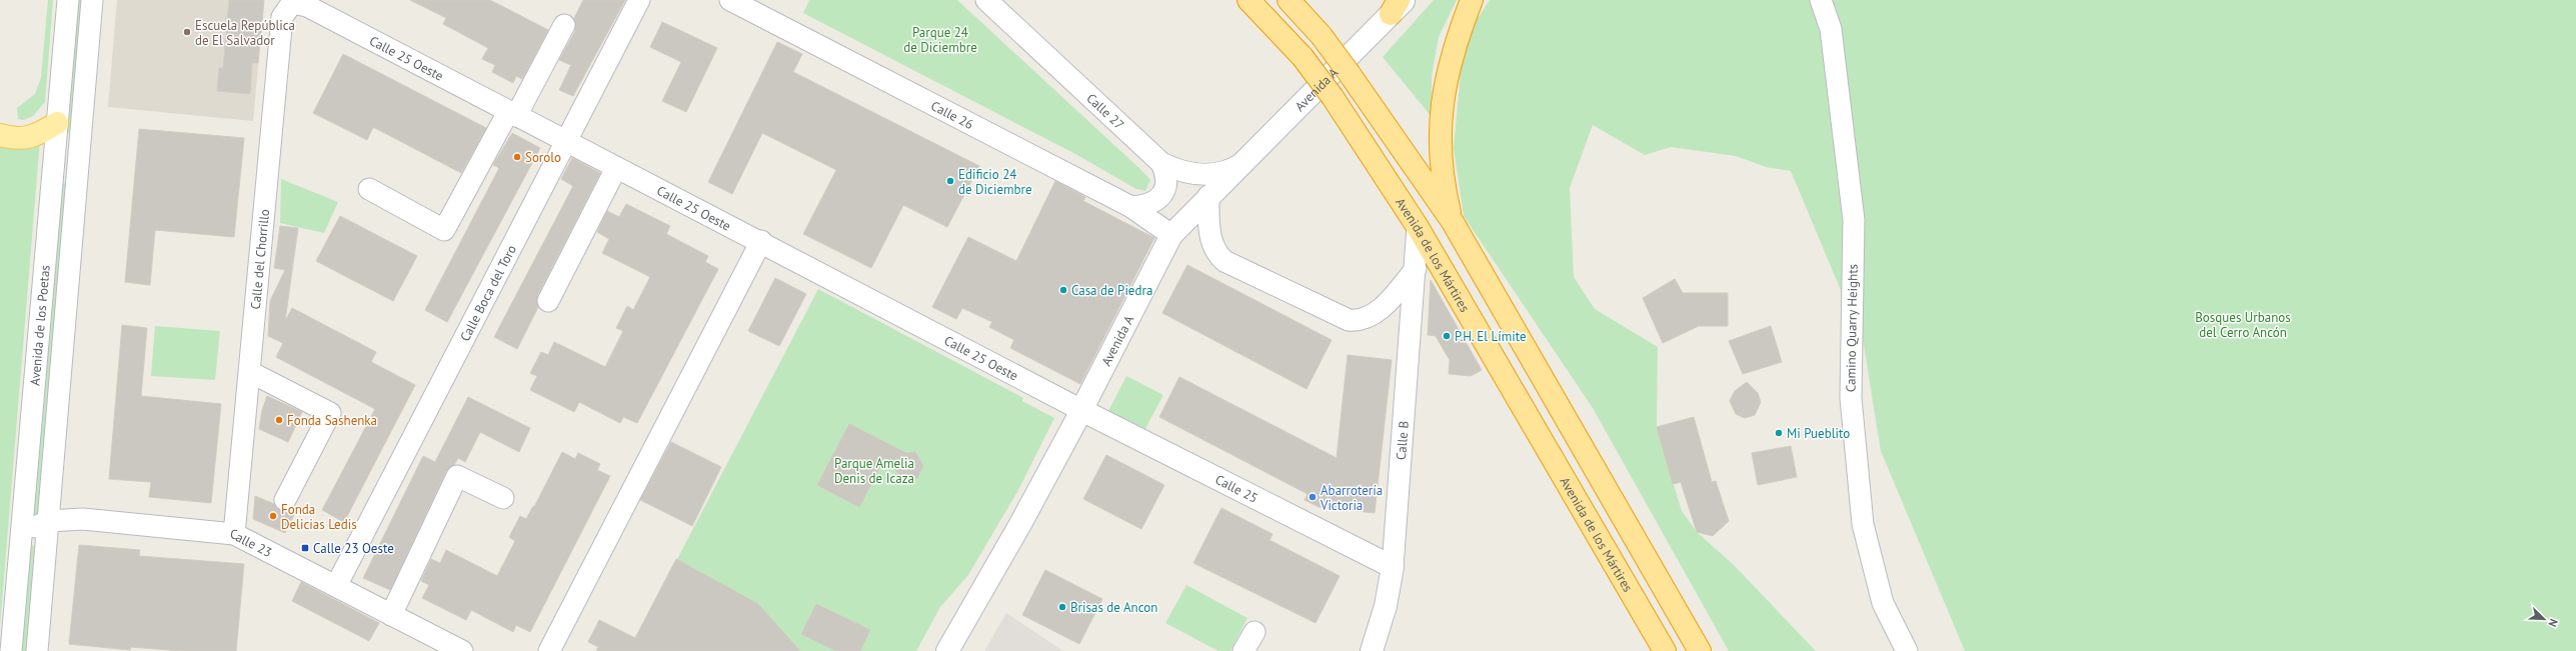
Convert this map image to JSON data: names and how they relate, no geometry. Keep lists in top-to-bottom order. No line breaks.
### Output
{"streets":{"highway":["Avenida de los Mártires"],"street":["Calle 25 Oeste","Avenida A","Calle 27","Calle 26","Calle del Chorrillo","Calle Boca del Toro","Avenida de los Poetas","Camino Quarry Heights","Calle B","Calle 25","Calle 23"]},"crossings":[["Calle 25 Oeste","Avenida A"],["Calle 25 Oeste","Calle del Chorrillo"],["Calle 25 Oeste","Calle Boca del Toro"],["Calle 25 Oeste","Calle 25"],["Avenida A","Calle 27"],["Avenida A","Calle 26"],["Avenida A","Calle 25"],["Avenida de los Mártires","Calle B"],["Calle del Chorrillo","Calle 23"],["Calle Boca del Toro","Calle 23"],["Avenida de los Poetas","Calle 23"],["Calle B","Calle 25"]],"parks":["Parque 24 de Diciembre","Bosques Urbanos del Cerro Ancón","Parque Amelia Denis de Icaza"],"places":{"other":["Escuela República de El Salvador","Sorolo","Edificio 24 de Diciembre","Casa de Piedra","P.H. El Límite","Fonda Sashenka","Mi Pueblito","Abarrotería Victoria","Fonda Delicias Ledis","Brisas de Ancon"],"transit":["Calle 23 Oeste"]},"north":"bottom right"}
